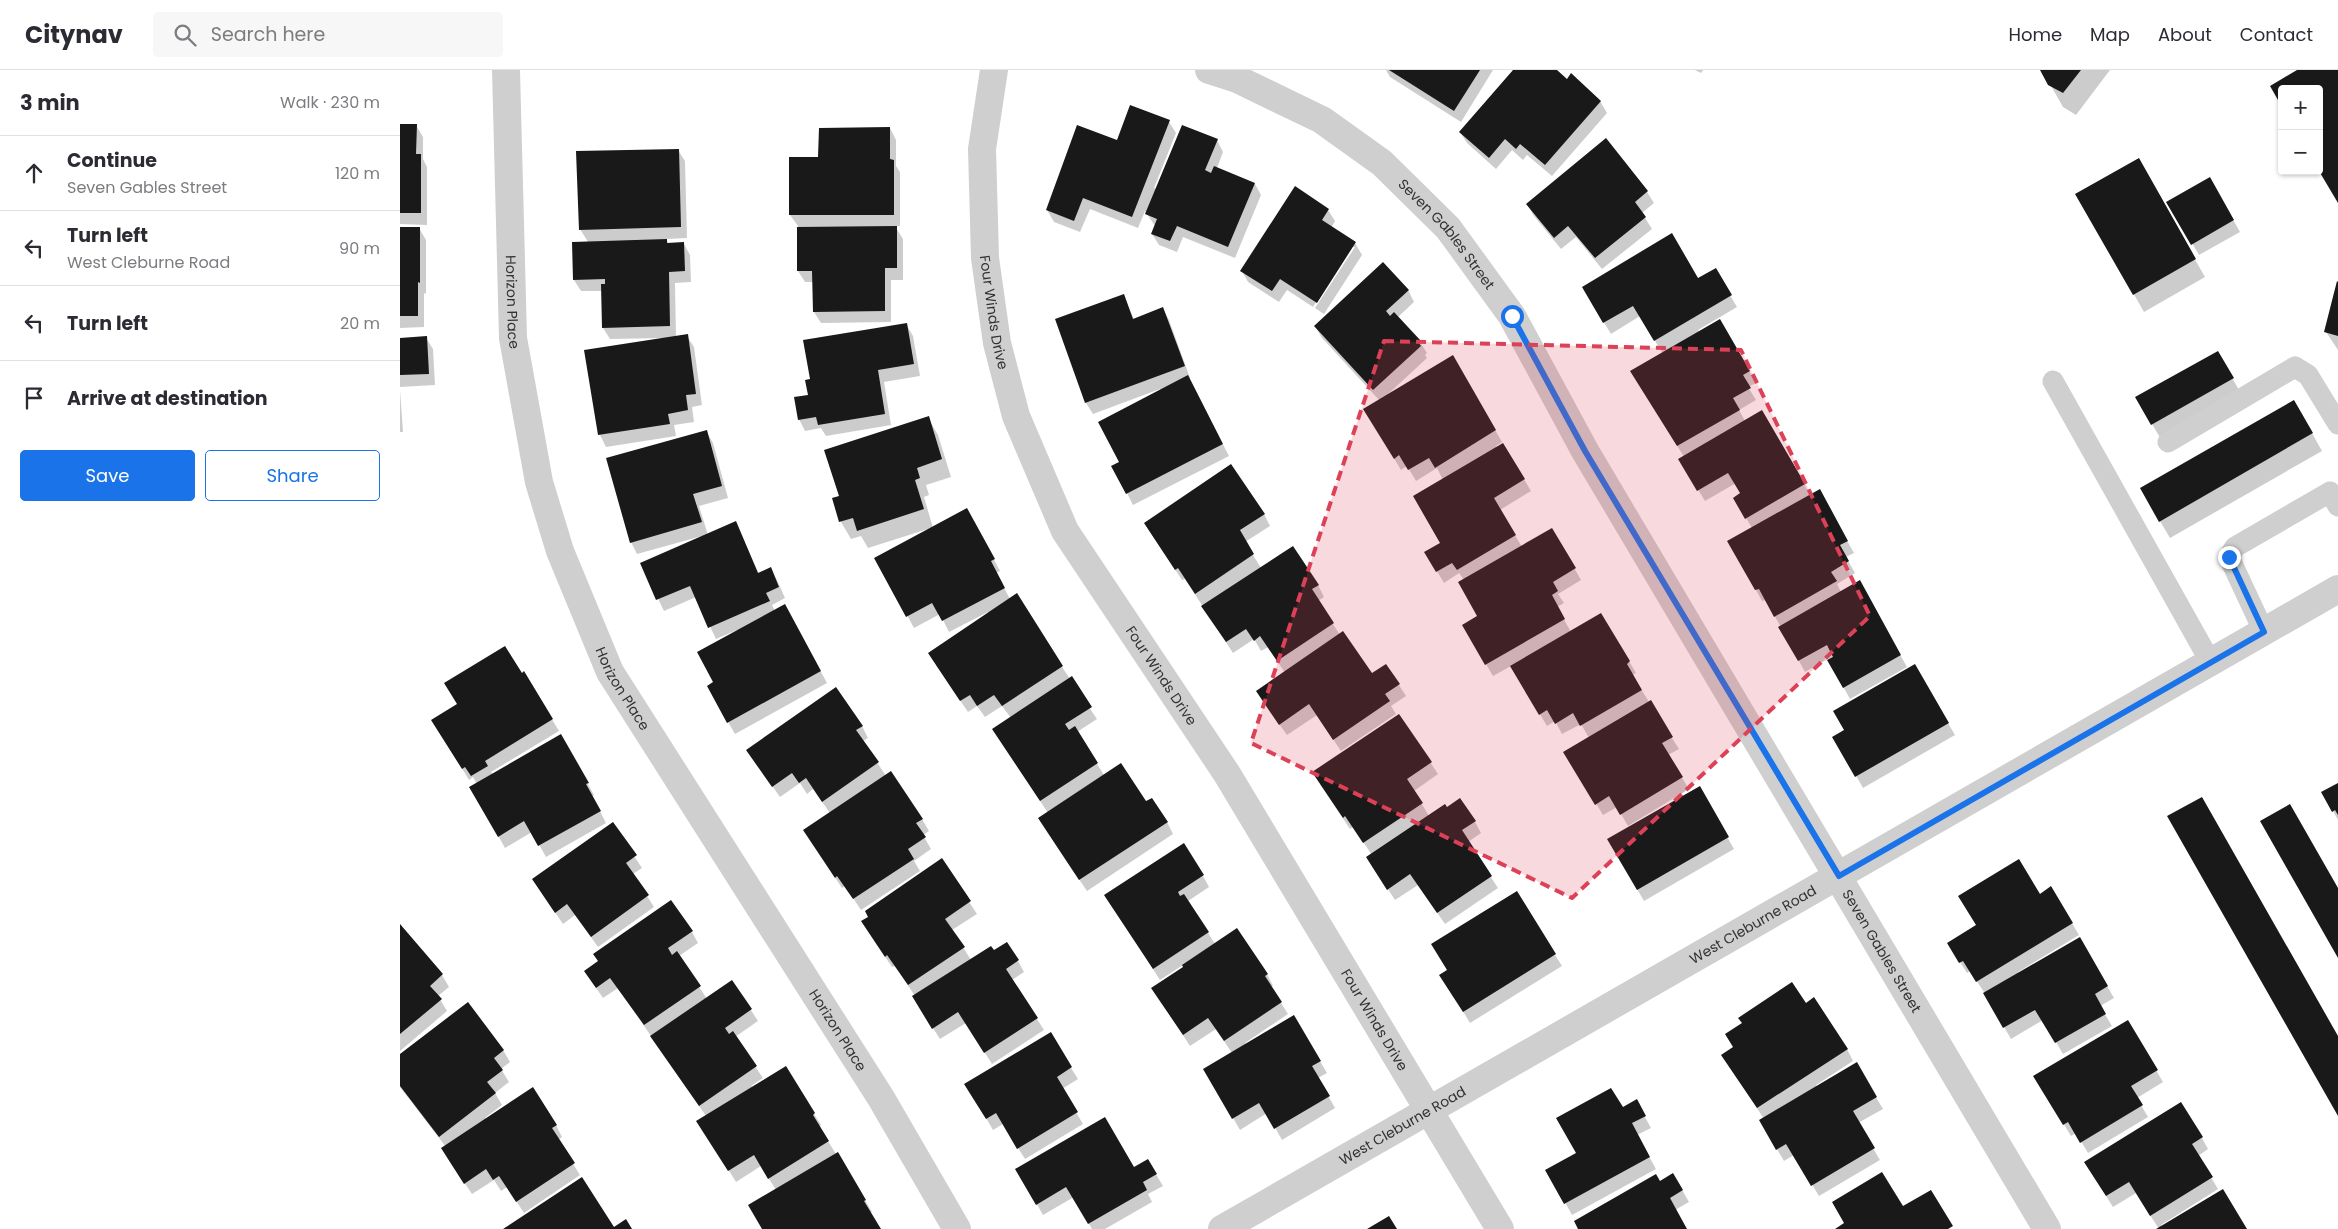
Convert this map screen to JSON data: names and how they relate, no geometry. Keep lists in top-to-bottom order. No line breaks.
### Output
{"streets":{"street":["Seven Gables Street","Horizon Place","Four Winds Drive","West Cleburne Road"]},"crossings":[["Seven Gables Street","West Cleburne Road"],["Four Winds Drive","West Cleburne Road"]],"page":{"header":"Citynav","search":"Search here","nav":["Home","Map","About","Contact"],"heading":["3 min","Walk · 230 m"],"map_buttons":["+","−"],"list":[["Continue","Seven Gables Street","120 m"],["Turn left","West Cleburne Road","90 m"],["Turn left","20 m"],"Arrive at destination"],"buttons":["Save","Share"]}}
